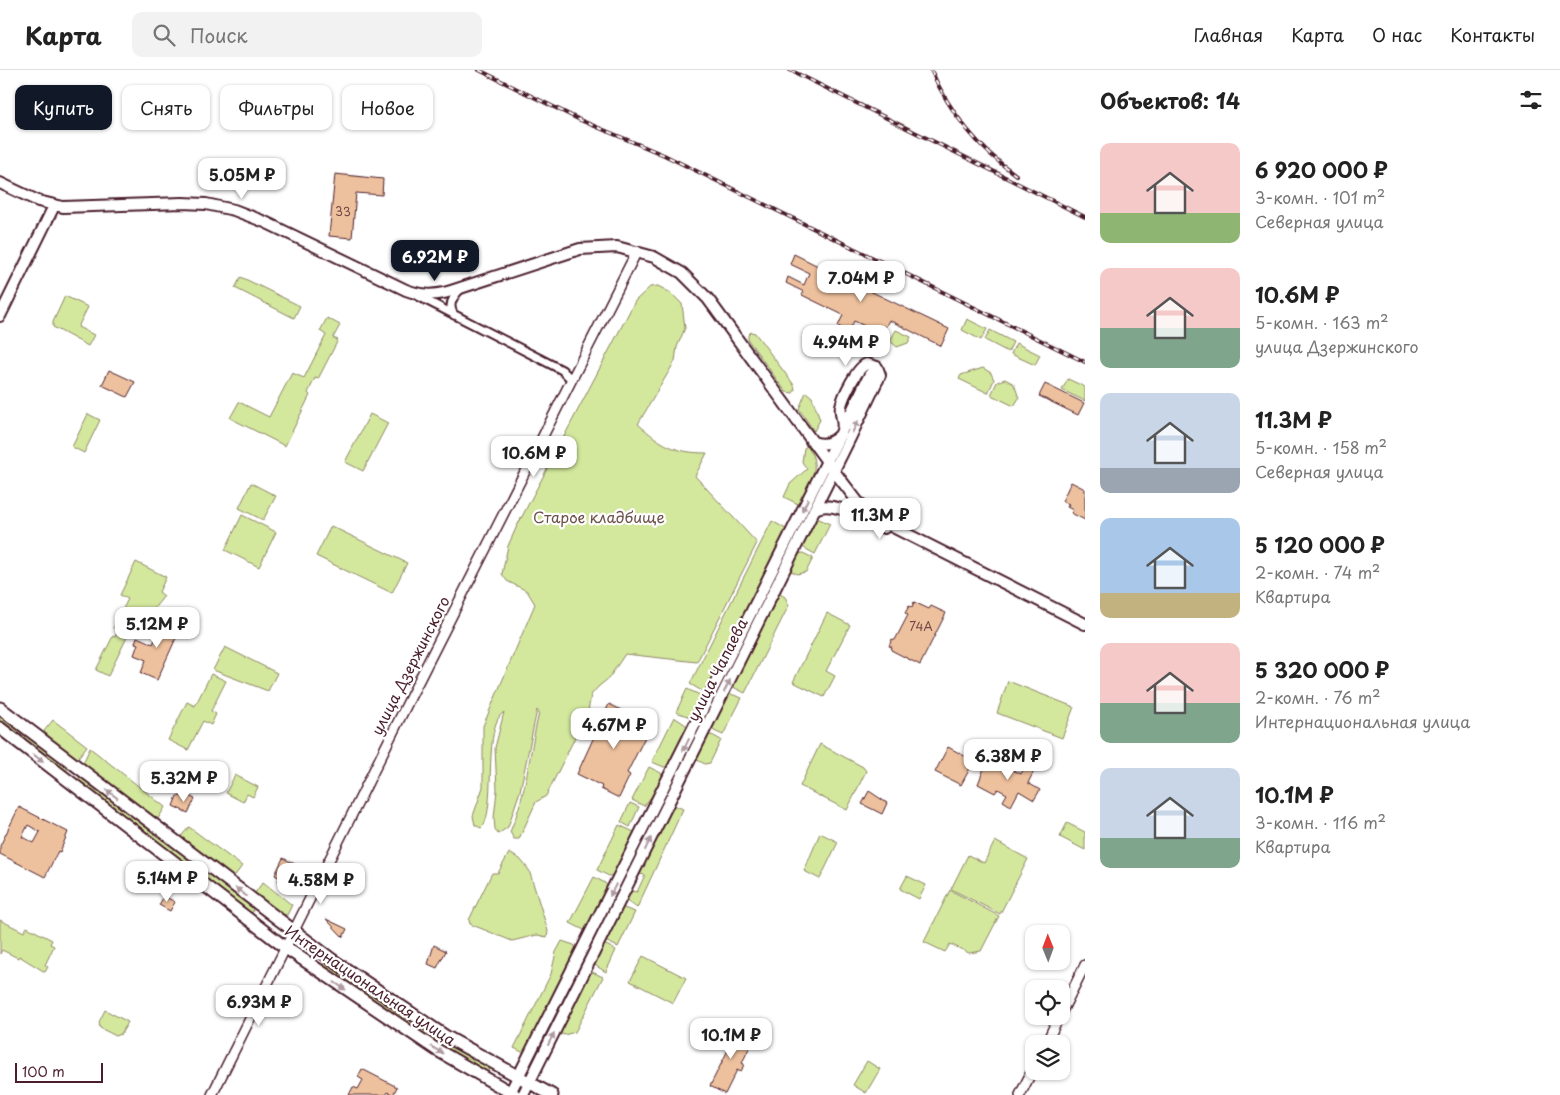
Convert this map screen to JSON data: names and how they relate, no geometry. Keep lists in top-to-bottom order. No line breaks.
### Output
{"streets":{"main road":["улица Чапаева","Интернациональная улица"],"street":["улица Дзержинского"]},"crossings":[["улица Дзержинского","Интернациональная улица"],["улица Чапаева","Интернациональная улица"]],"parks":["Старое кладбище"],"house_numbers":["33","74А"],"scale_bar":"100 m","north":"top","page":{"header":"Карта","search":"Поиск","nav":["Главная","Карта","О нас","Контакты"],"heading":"Объектов: 14","chip":["Купить","Снять","Фильтры","Новое"],"list":[{"name":"6 920 000 ₽","note":"3-комн. · 101 m² · Северная улица"},{"name":"10.6M ₽","note":"5-комн. · 163 m² · улица Дзержинского"},{"name":"11.3M ₽","note":"5-комн. · 158 m² · Северная улица"},{"name":"5 120 000 ₽","note":"2-комн. · 74 m² · Квартира"},{"name":"5 320 000 ₽","note":"2-комн. · 76 m² · Интернациональная улица"},{"name":"10.1M ₽","note":"3-комн. · 116 m² · Квартира"}],"price":["5.05M ₽","6.92M ₽","7.04M ₽","4.94M ₽","10.6M ₽","11.3M ₽","5.12M ₽","4.67M ₽","6.38M ₽","5.32M ₽","5.14M ₽","4.58M ₽","6.93M ₽","10.1M ₽"],"scale":"100 m"}}
